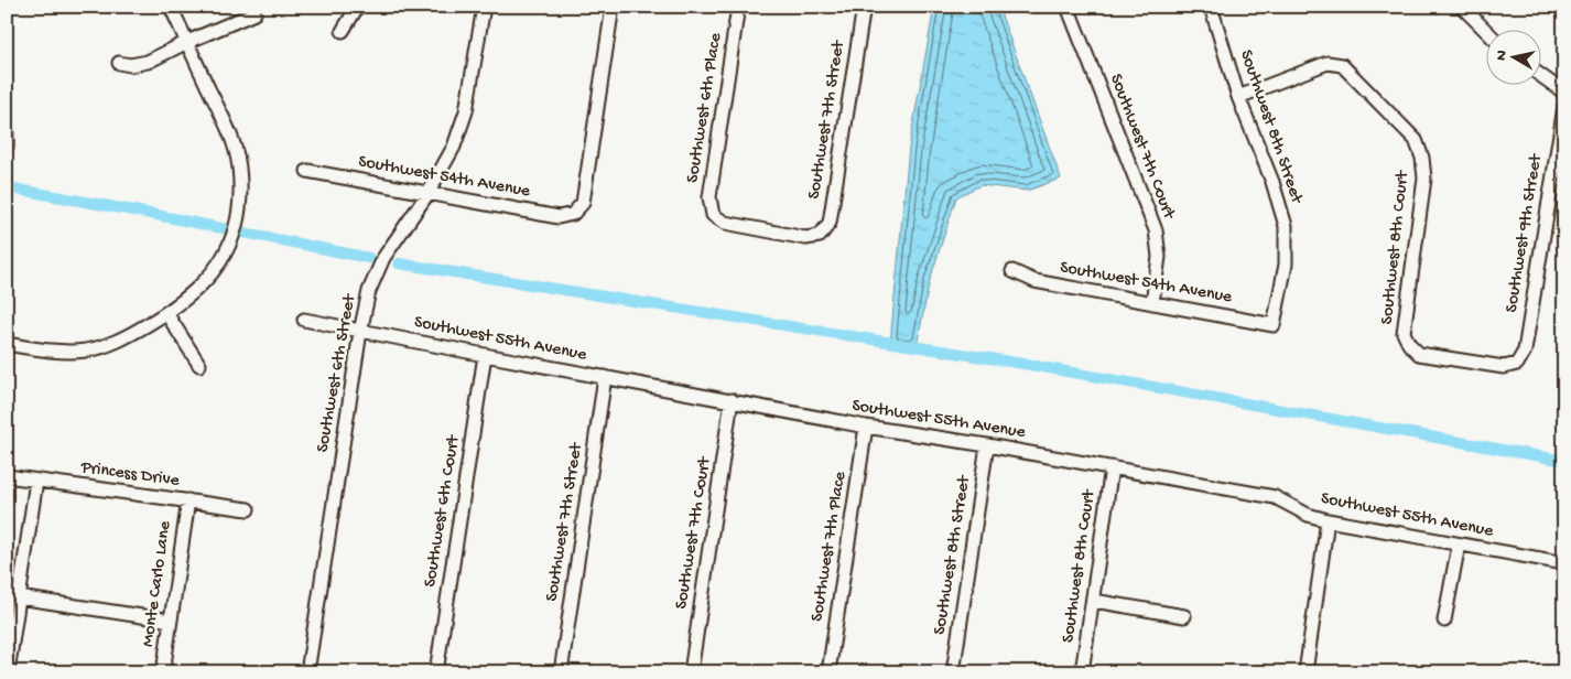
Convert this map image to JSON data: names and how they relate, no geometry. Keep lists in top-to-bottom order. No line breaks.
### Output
{"streets":{"street":["Southwest 6th Place","Southwest 7th Street","Southwest 8th Street","Southwest 7th Court","Southwest 54th Avenue","Southwest 9th Street","Southwest 8th Court","Southwest 55th Avenue","Southwest 6th Street","Princess Drive","Southwest 6th Court","Southwest 7th Place","Monte Carlo Lane"]},"crossings":[["Southwest 6th Place","Southwest 7th Street"],["Southwest 7th Street","Southwest 55th Avenue"],["Southwest 8th Street","Southwest 54th Avenue"],["Southwest 8th Street","Southwest 8th Court"],["Southwest 8th Street","Southwest 55th Avenue"],["Southwest 7th Court","Southwest 54th Avenue"],["Southwest 7th Court","Southwest 55th Avenue"],["Southwest 54th Avenue","Southwest 6th Street"],["Southwest 9th Street","Southwest 8th Court"],["Southwest 8th Court","Southwest 55th Avenue"],["Southwest 55th Avenue","Southwest 6th Street"],["Southwest 55th Avenue","Southwest 6th Court"],["Southwest 55th Avenue","Southwest 7th Place"],["Princess Drive","Monte Carlo Lane"]],"north":"left"}
